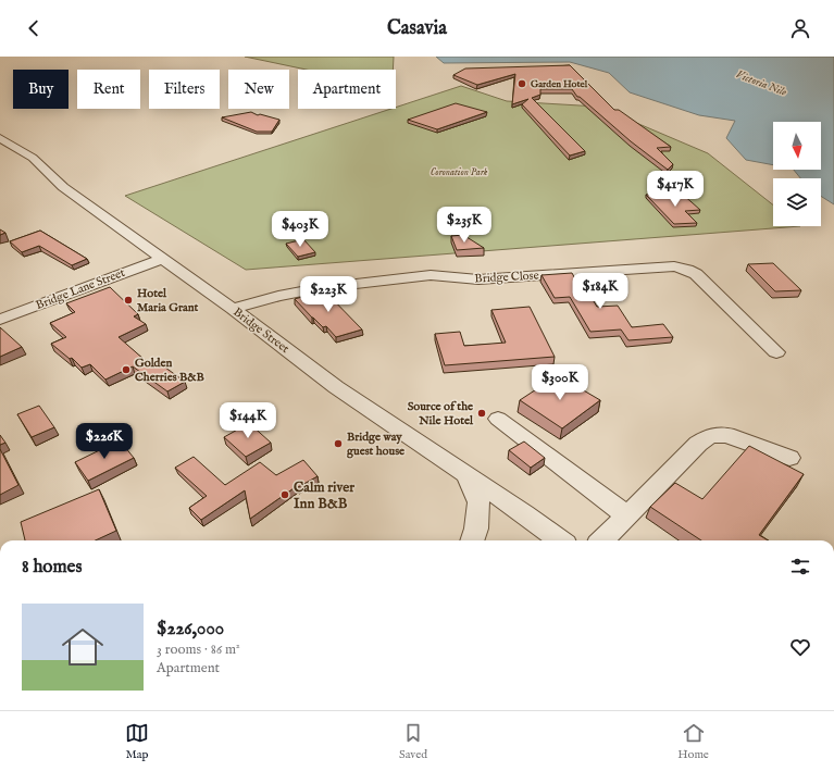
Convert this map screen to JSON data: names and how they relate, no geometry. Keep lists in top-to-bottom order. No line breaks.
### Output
{"streets":{"street":["Bridge Close","Bridge Lane Street","Bridge Street"]},"crossings":[["Bridge Close","Bridge Street"],["Bridge Lane Street","Bridge Street"]],"water":["Victoria Nile"],"parks":["Coronation Park"],"places":["Garden Hotel","Hotel Maria Grant","Golden Cherries B&B","Source of the Nile Hotel","Bridge way guest house","Calm river Inn B&B"],"north":"bottom","page":{"header":"Casavia","chip":["Buy","Rent","Filters","New","Apartment"],"price":["$417K","$235K","$403K","$184K","$223K","$300K","$144K","$226K"],"heading":"8 homes","list":[{"name":"$226,000","note":"3 rooms · 86 m² · Apartment"}],"tabs":["Map","Saved","Home"]}}
